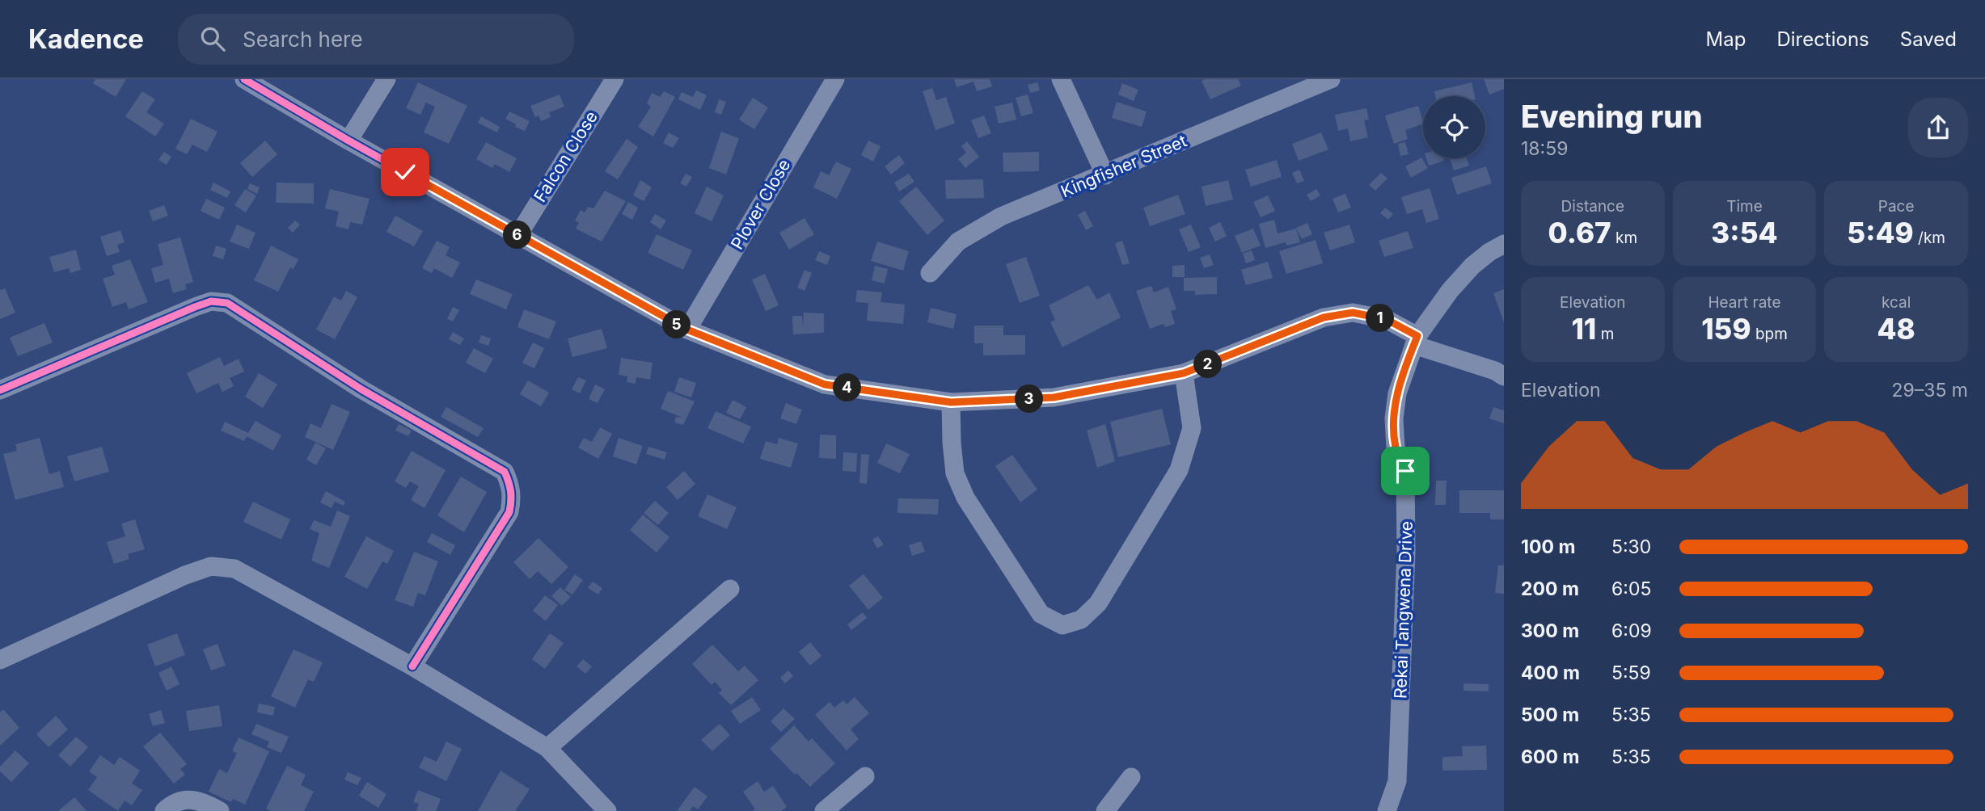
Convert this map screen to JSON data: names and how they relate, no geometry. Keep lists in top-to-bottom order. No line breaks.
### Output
{"streets":{"street":["Falcon Close","Kingfisher Street","Plover Close","Rekai Tangwena Drive"]},"page":{"header":"Kadence","search":"Search here","nav":["Map","Directions","Saved"],"heading":["Evening run","18:59"],"stats":[["Distance","0.67 km"],["Time","3:54"],["Pace","5:49 /km"],["Elevation","11 m"],["Heart rate","159 bpm"],["kcal","48"]],"pins":["6","1","5","2","4","3"],"chart":["Elevation","29–35 m"],"list":[{"name":"100 m","note":"5:30"},{"name":"200 m","note":"6:05"},{"name":"300 m","note":"6:09"},{"name":"400 m","note":"5:59"},{"name":"500 m","note":"5:35"},{"name":"600 m","note":"5:35"}]}}
